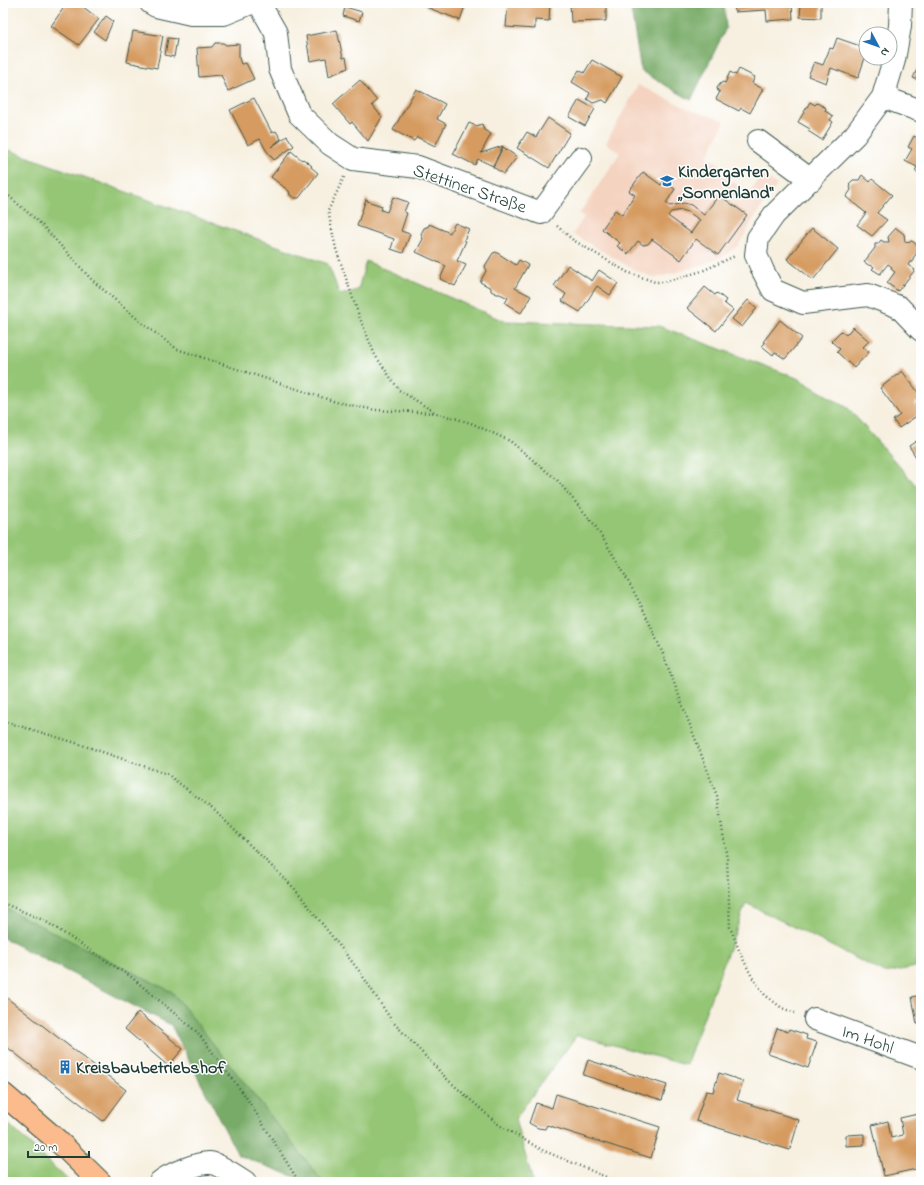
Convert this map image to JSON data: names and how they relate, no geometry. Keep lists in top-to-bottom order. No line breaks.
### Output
{"streets":{"street":["Stettiner Straße","Im Hohl"]},"places":{"school or university":["Kindergarten „Sonnenland“"],"building":["Kreisbaubetriebshof"]},"scale_bar":"20 m","north":"bottom right"}
